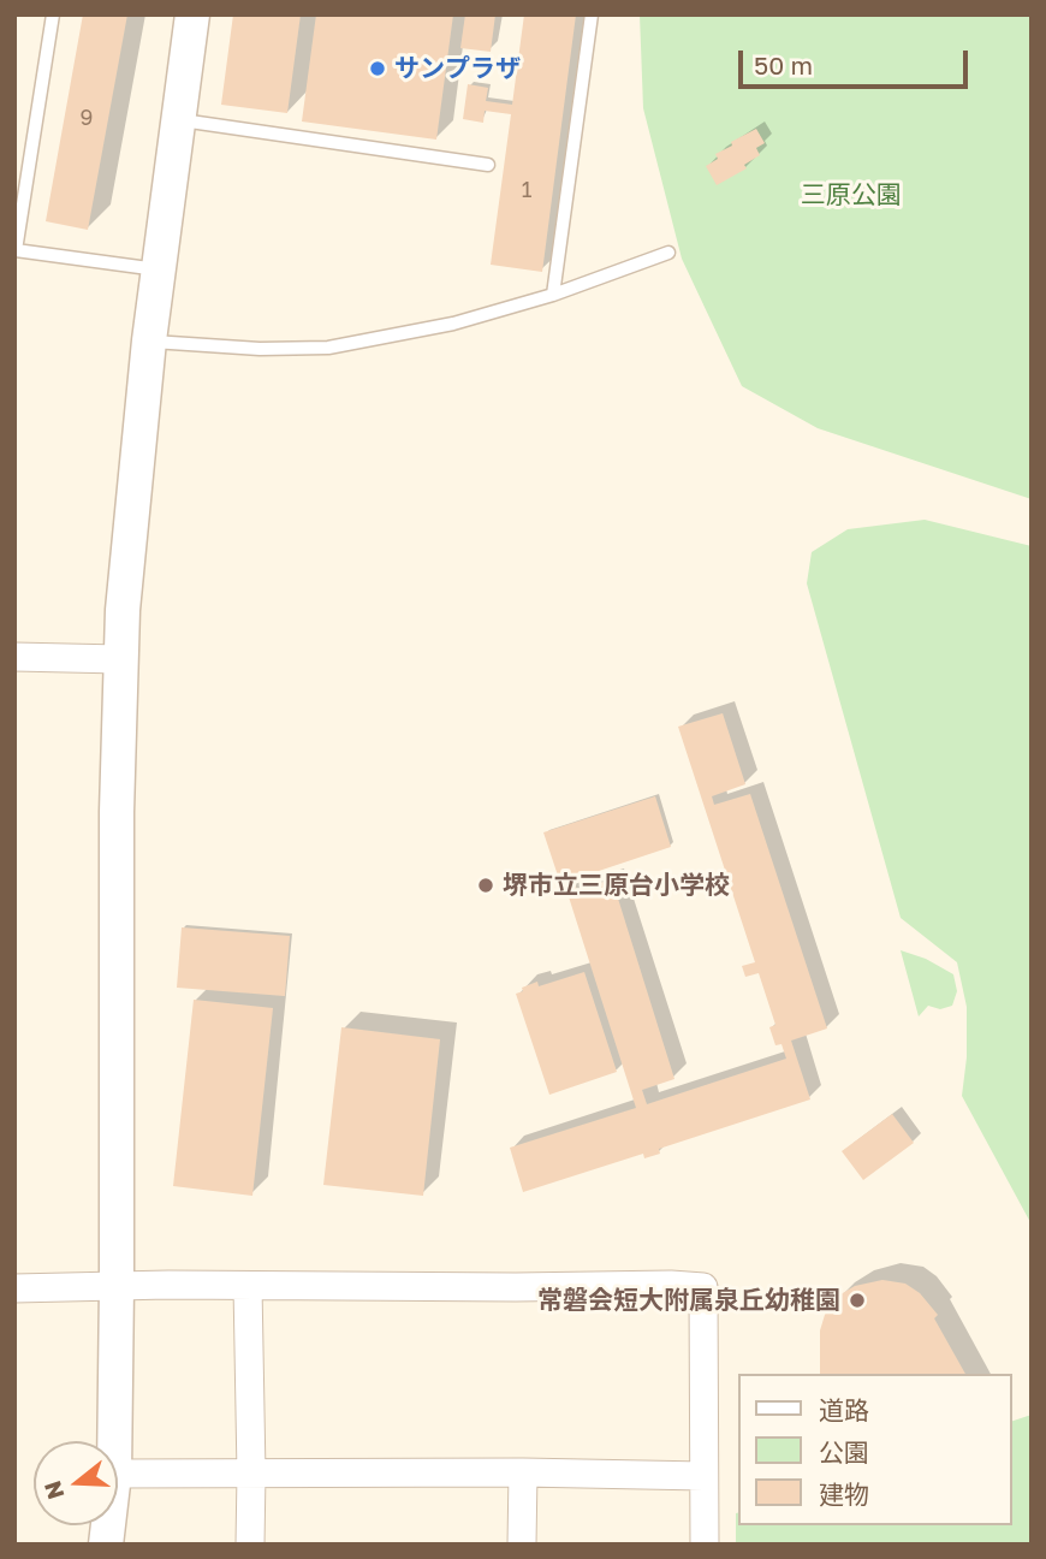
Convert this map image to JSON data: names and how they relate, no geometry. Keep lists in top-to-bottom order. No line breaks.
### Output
{"parks":["三原公園"],"places":["サンプラザ","堺市立三原台小学校","常磐会短大附属泉丘幼稚園"],"house_numbers":["9","1"],"legend":["道路","公園","建物"],"scale_bar":"50 m","north":"left"}
